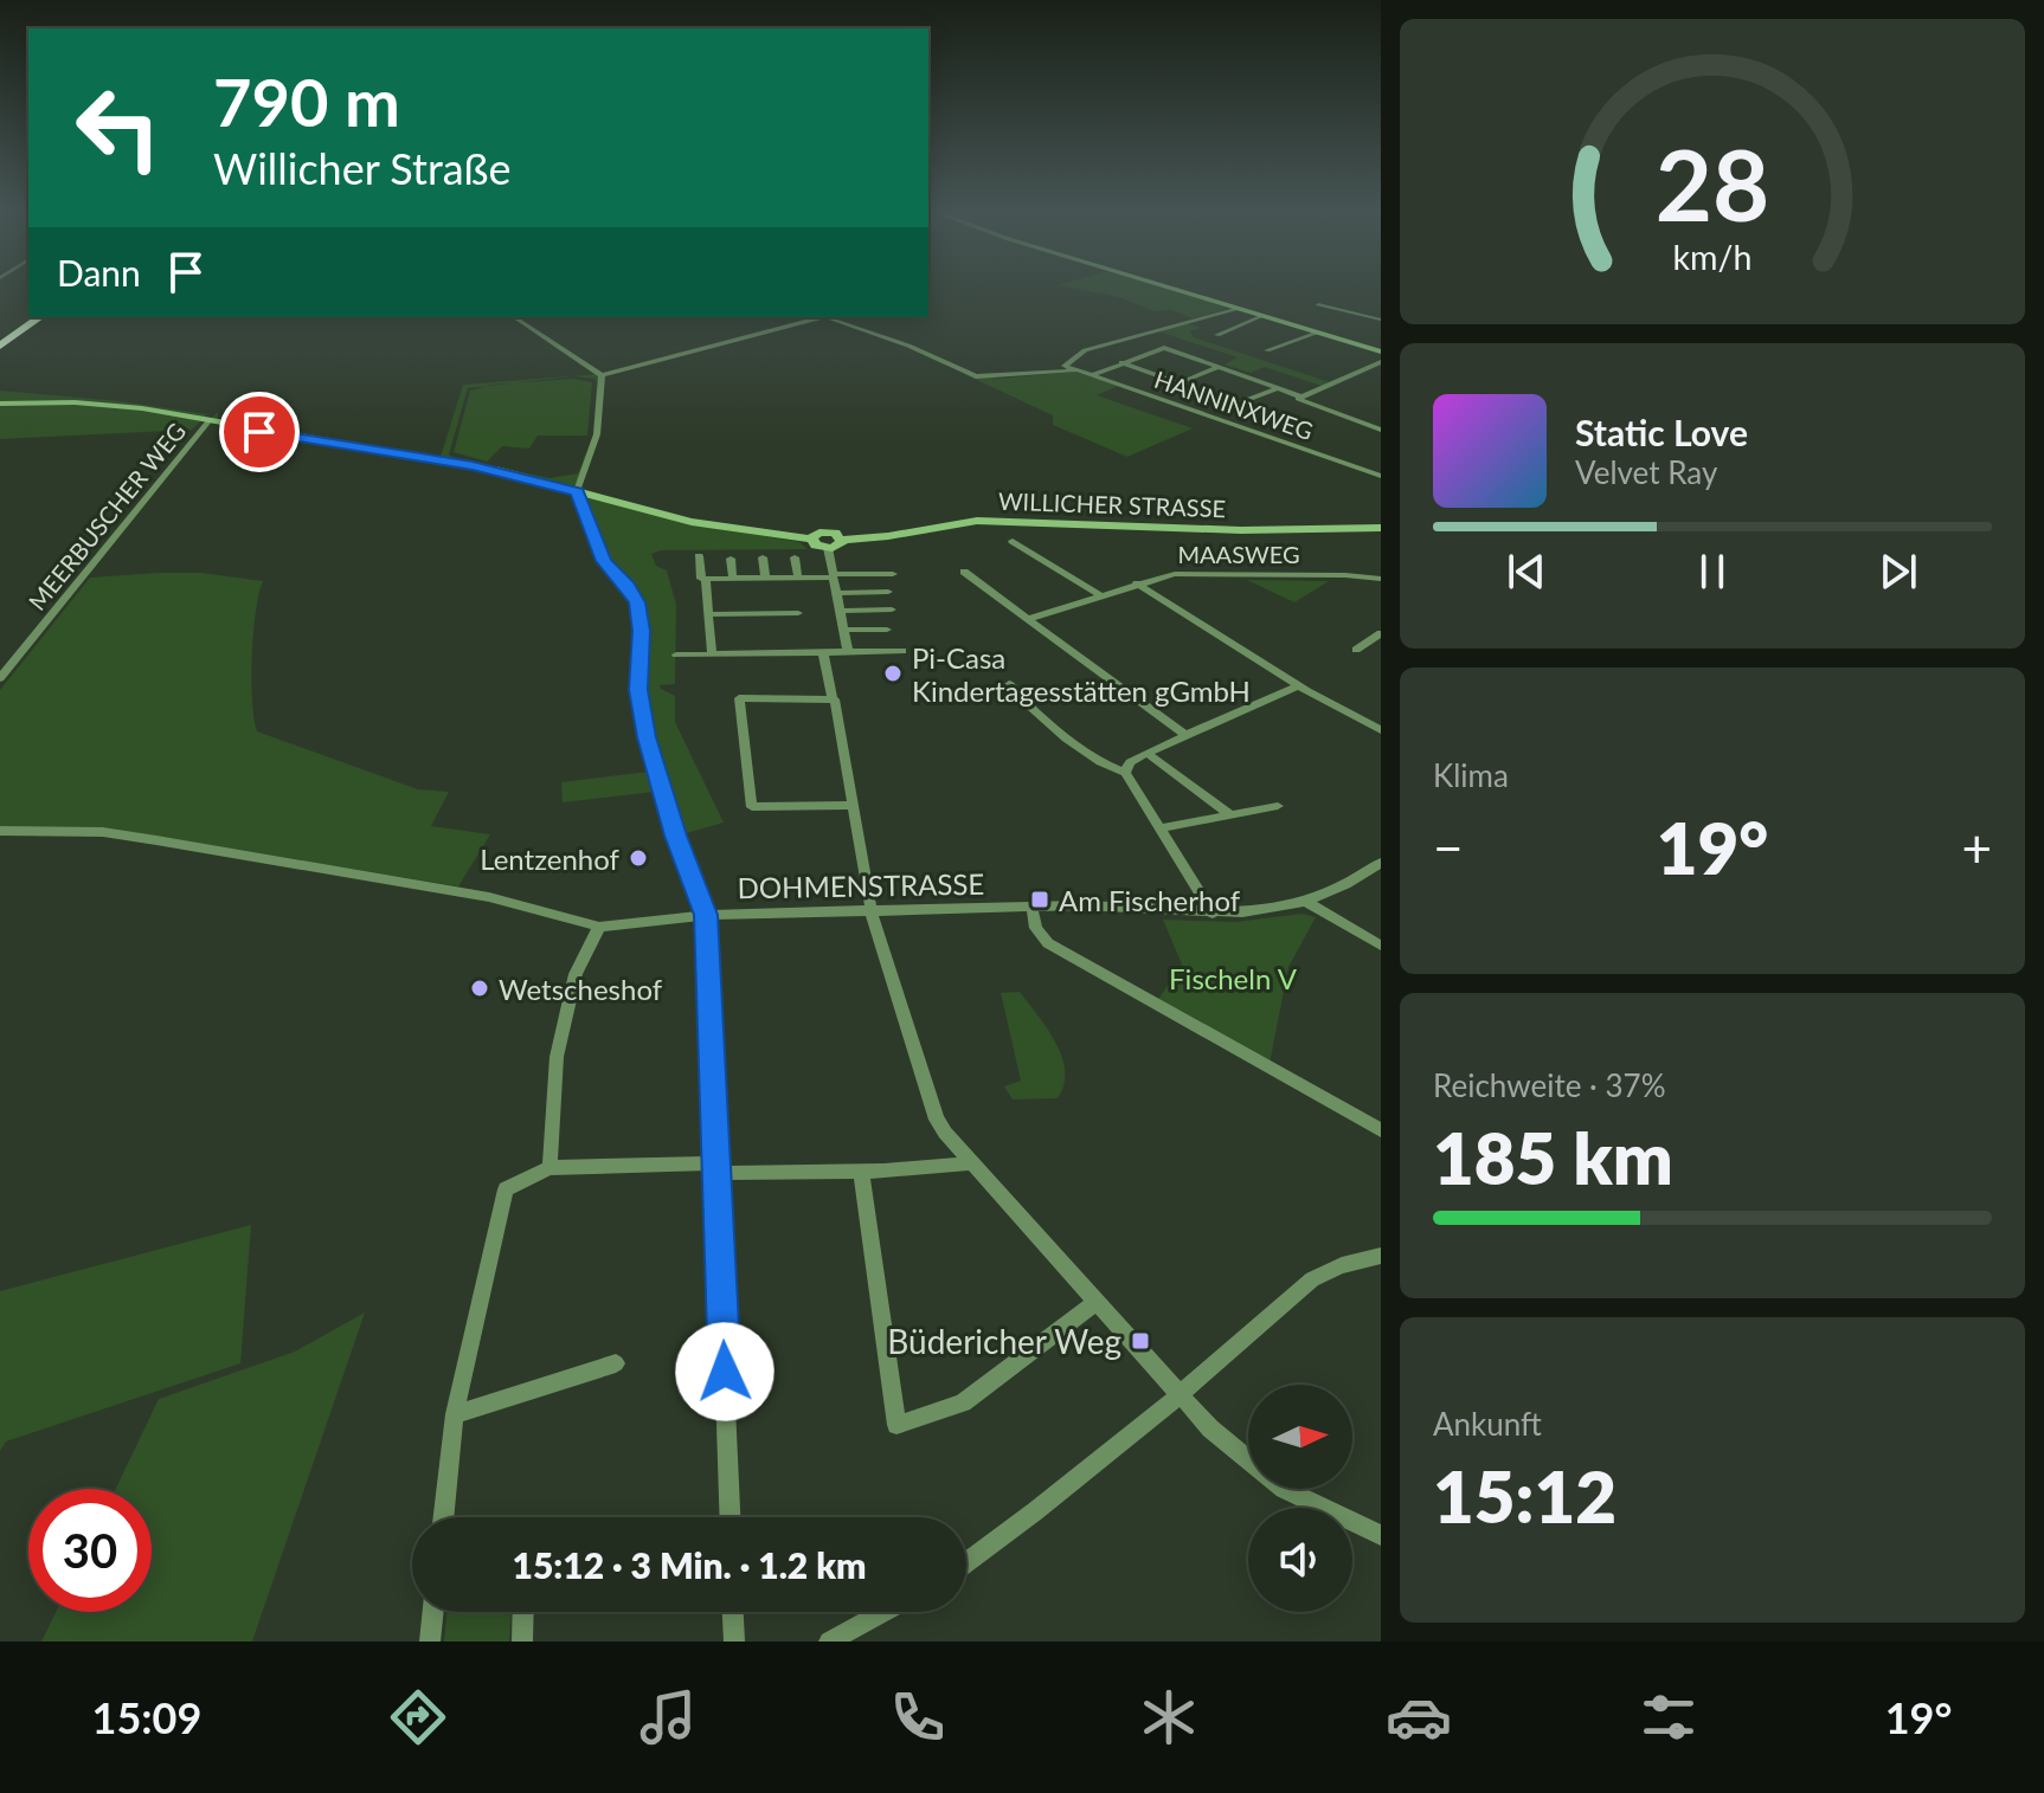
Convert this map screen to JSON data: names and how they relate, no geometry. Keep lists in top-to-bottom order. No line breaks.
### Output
{"streets":{"street":["HANNINXWEG","WILLICHER STRASSE","MEERBUSCHER WEG","MAASWEG","DOHMENSTRASSE"]},"parks":["Fischeln V"],"places":{"other":["Pi-Casa Kindertagesstätten gGmbH","Lentzenhof","Wetscheshof"],"transit":["Am Fischerhof","Büdericher Weg"]},"north":"right","page":{"turn":["790 m","Willicher Straße"],"then":"Dann","song":["Static Love","Velvet Ray"],"tile":["Klima",["Reichweite · 37%","185 km"],["Ankunft","15:12"]],"heat":["−","19°","+"],"limit":"30","trip":"15:12 · 3 Min. · 1.2 km","tabs":["15:09","19°"],"gauge":["28","km/h"]}}
